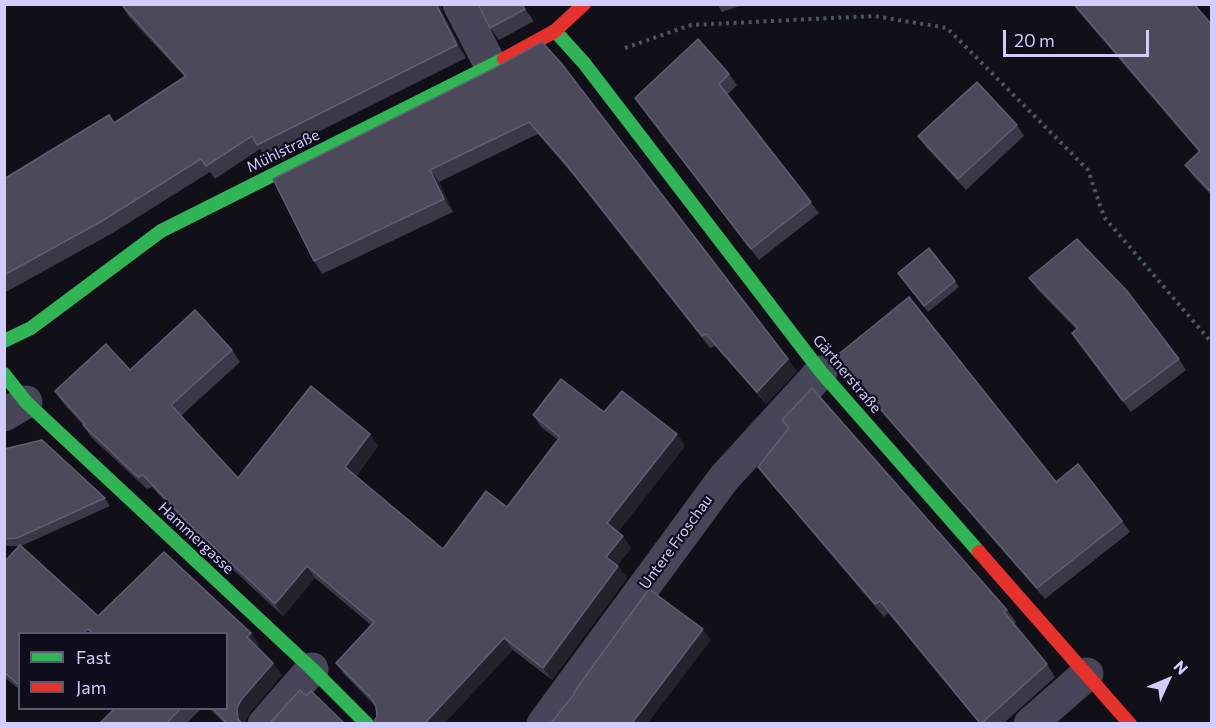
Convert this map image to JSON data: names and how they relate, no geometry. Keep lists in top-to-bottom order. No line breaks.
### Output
{"streets":{"street":["Mühlstraße","Gärtnerstraße","Hammergasse","Untere Froschau"]},"crossings":[["Mühlstraße","Gärtnerstraße"],["Gärtnerstraße","Untere Froschau"]],"legend":["Fast","Jam"],"scale_bar":"20 m","north":"top right"}
